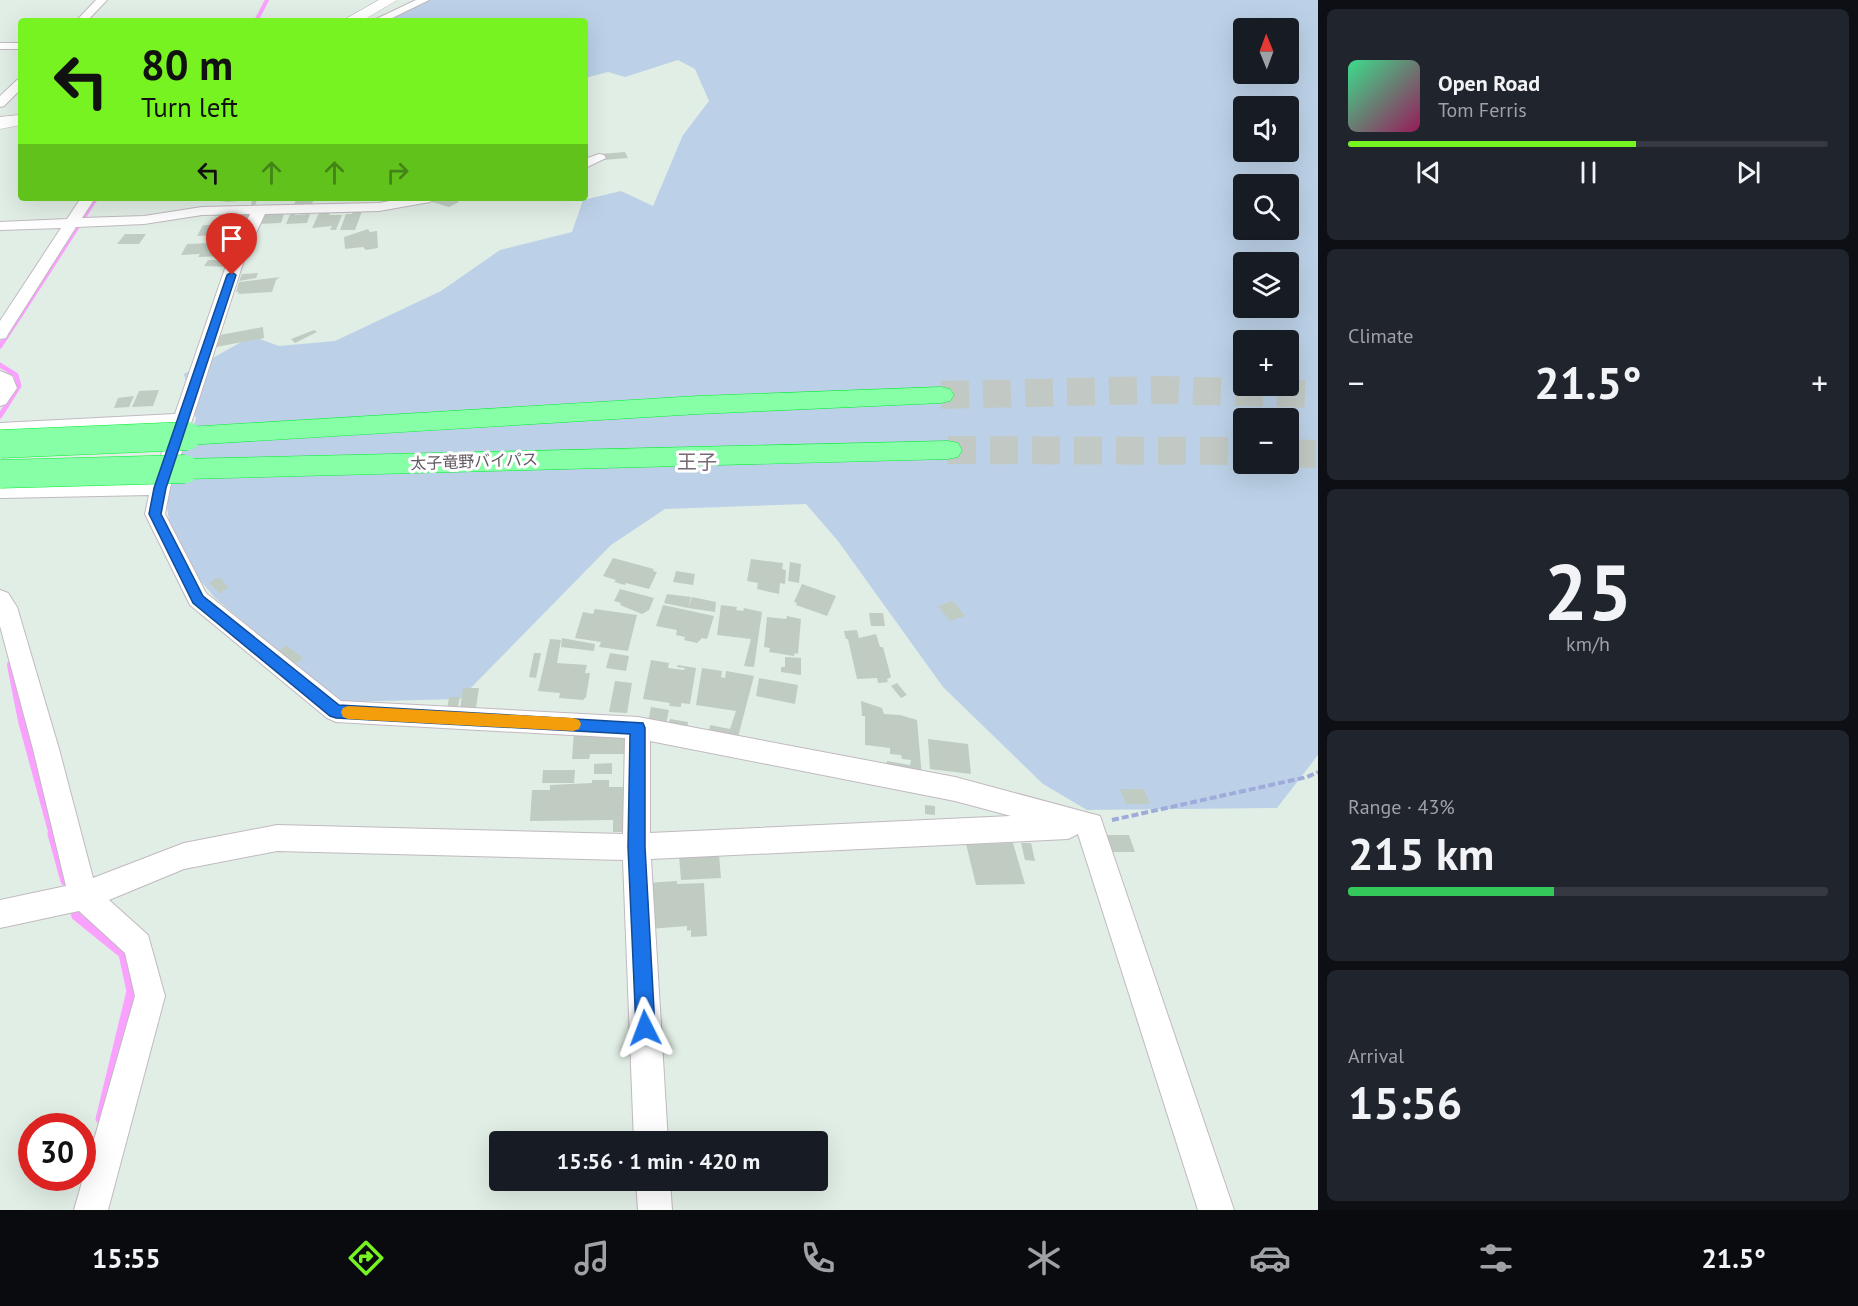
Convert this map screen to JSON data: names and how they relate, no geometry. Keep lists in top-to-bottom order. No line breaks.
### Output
{"streets":{"highway":["太子竜野バイパス"]},"districts":["王子"],"north":"top","page":{"map_buttons":["+","−"],"turn":["80 m","Turn left"],"song":["Open Road","Tom Ferris"],"tile":["Climate",["25","km/h"],["Range · 43%","215 km"],["Arrival","15:56"]],"heat":["−","21.5°","+"],"limit":"30","trip":"15:56 · 1 min · 420 m","tabs":["15:55","21.5°"]}}
